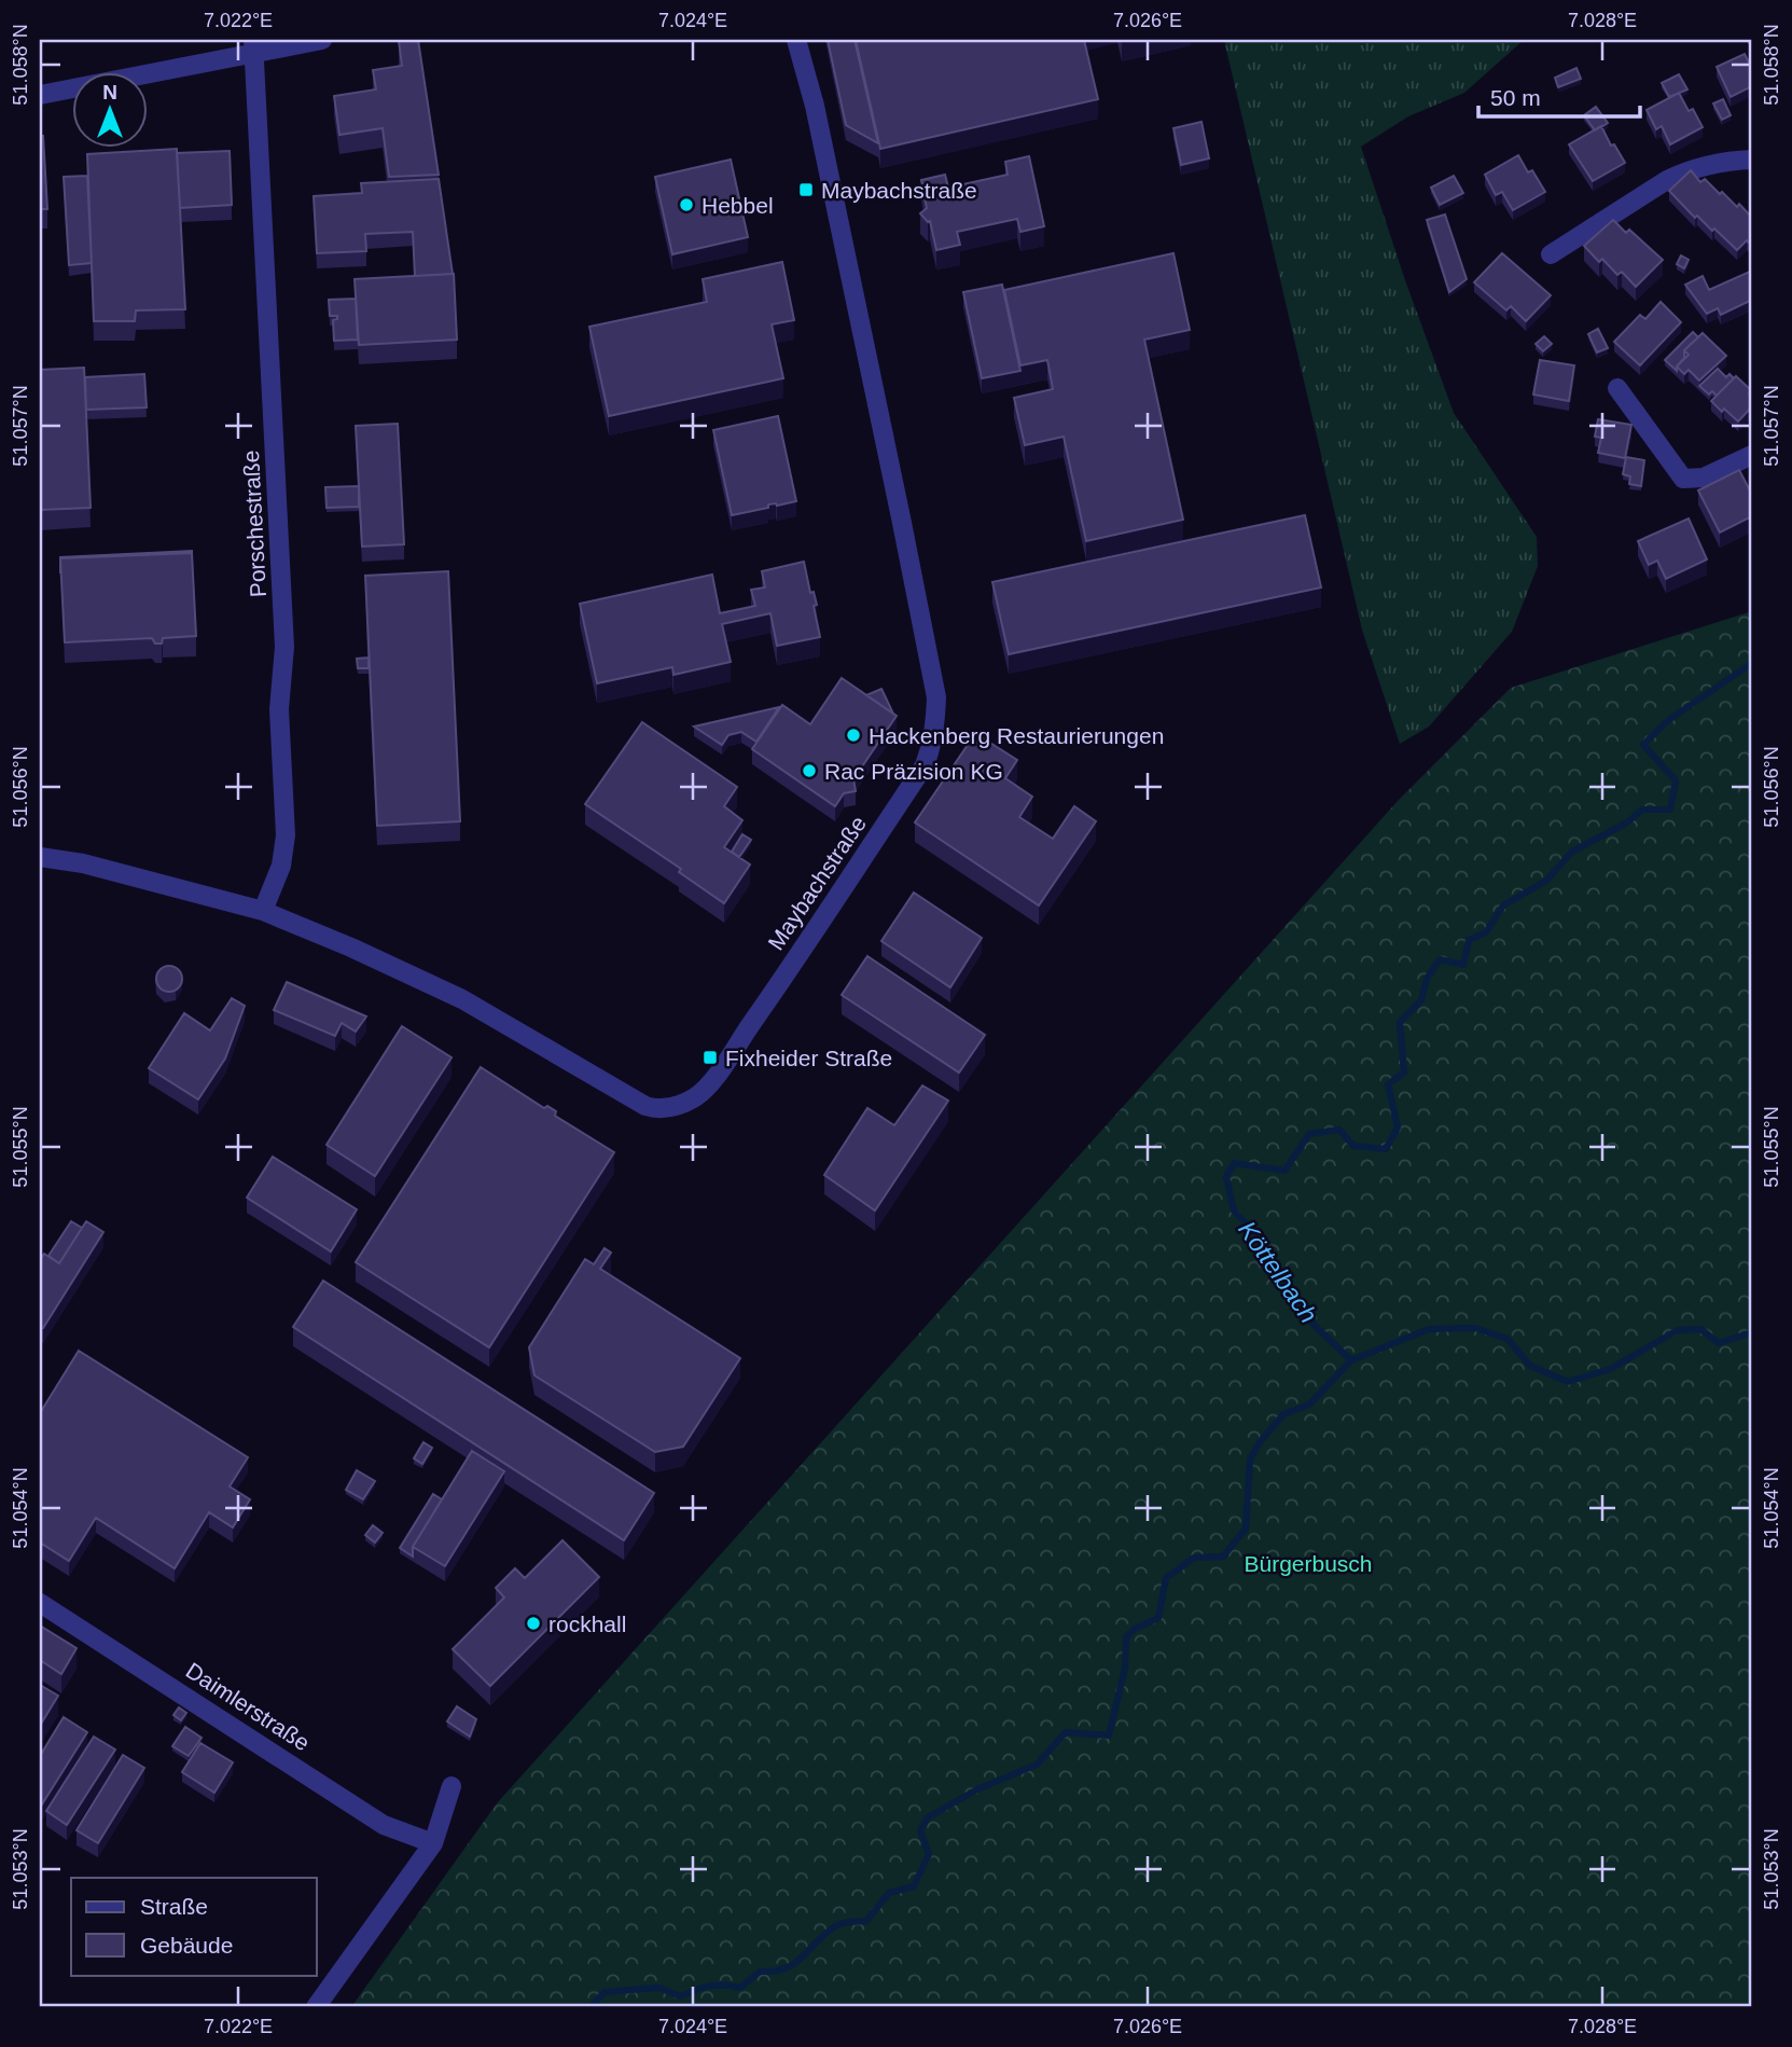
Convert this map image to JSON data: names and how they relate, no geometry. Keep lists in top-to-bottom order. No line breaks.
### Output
{"streets":{"street":["Porschestraße","Maybachstraße","Daimlerstraße"]},"crossings":[["Porschestraße","Maybachstraße"]],"water":["Köttelbach"],"parks":["Bürgerbusch"],"places":{"transit":["Maybachstraße","Fixheider Straße"],"other":["Hebbel","Hackenberg Restaurierungen","Rac Präzision KG","rockhall"]},"legend":["Straße","Gebäude"],"scale_bar":"50 m","north":"top","coordinates":["7.022°E","7.024°E","7.026°E","7.028°E","51.058°N","51.057°N","51.056°N","51.055°N","51.054°N","51.053°N"]}
